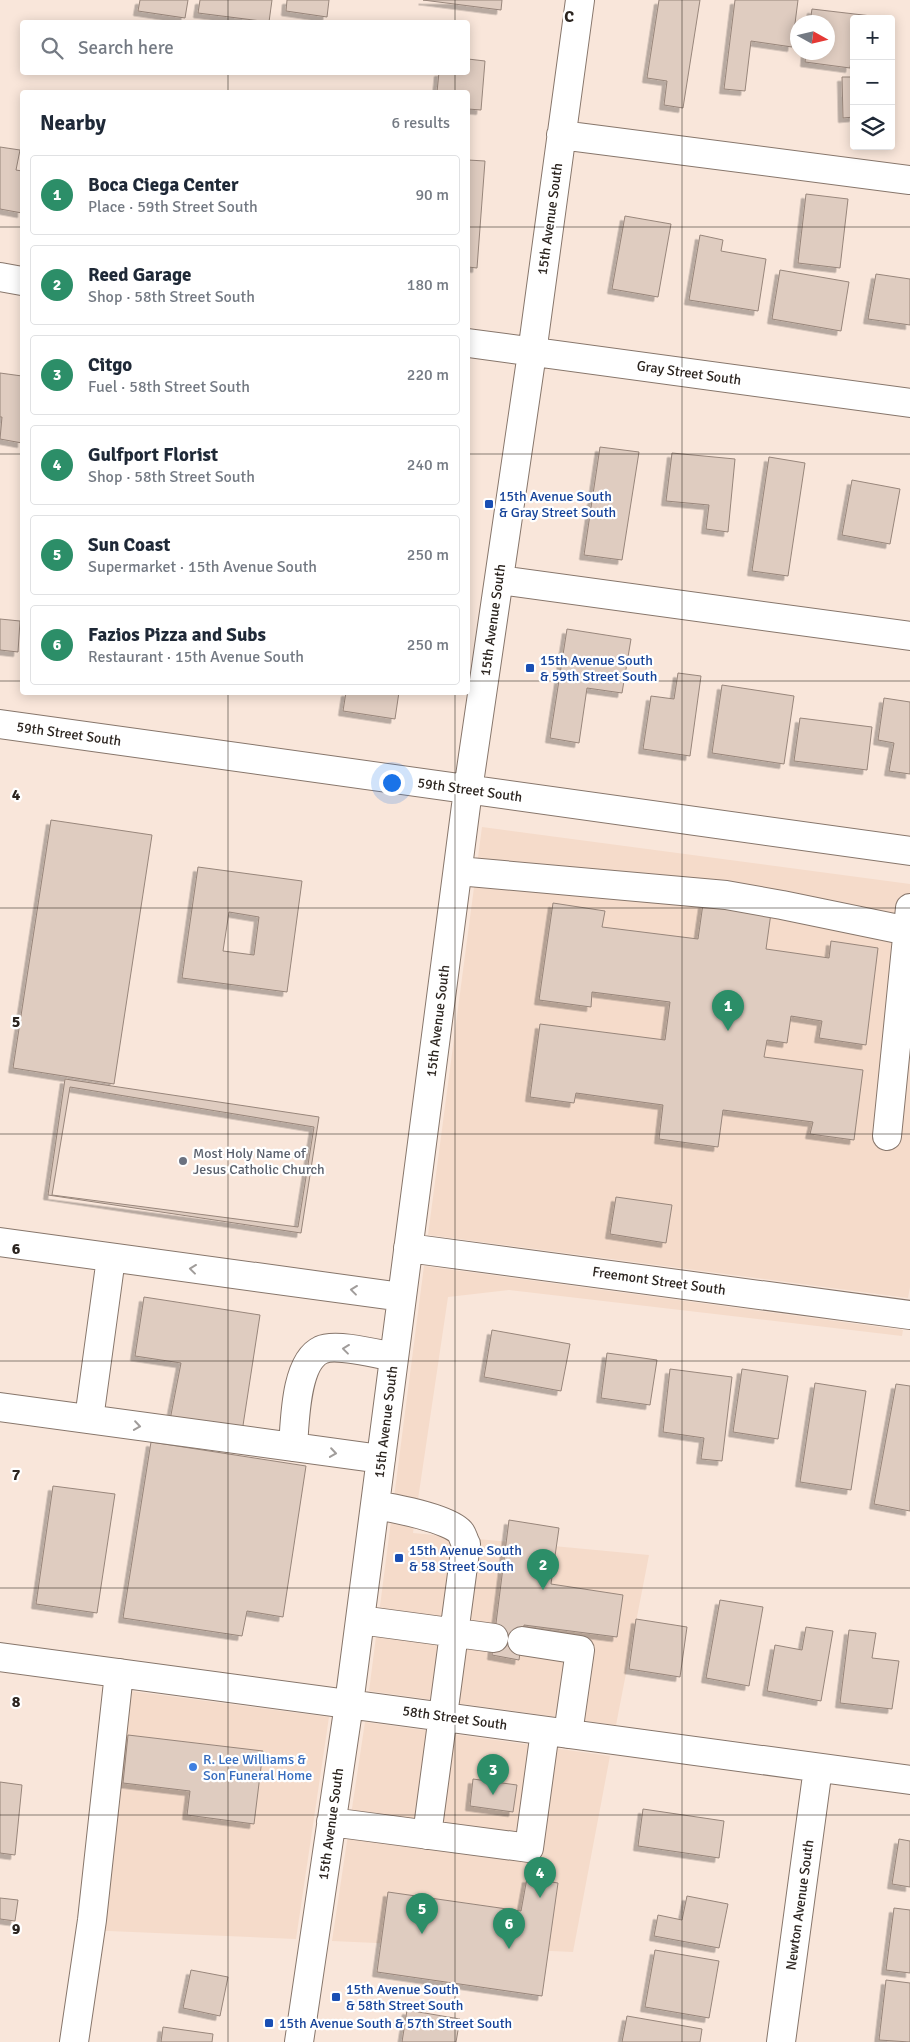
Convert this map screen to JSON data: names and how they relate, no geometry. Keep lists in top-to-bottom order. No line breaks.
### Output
{"streets":{"street":["15th Avenue South","Gray Street South","59th Street South","Freemont Street South","58th Street South","Newton Avenue South"]},"crossings":[["15th Avenue South","Gray Street South"],["15th Avenue South","59th Street South"],["15th Avenue South","Freemont Street South"],["15th Avenue South","58th Street South"],["58th Street South","Newton Avenue South"]],"places":{"transit":["15th Avenue South & Gray Street South","15th Avenue South & 59th Street South","15th Avenue South & 58 Street South","15th Avenue South & 58th Street South","15th Avenue South & 57th Street South"],"other":["Most Holy Name of Jesus Catholic Church","R. Lee Williams & Son Funeral Home"]},"north":"right","page":{"map_buttons":["+","−"],"search":"Search here","heading":["Nearby","6 results"],"list":[{"mark":"1","name":"Boca Ciega Center","note":"Place · 59th Street South","value":"90 m"},{"mark":"2","name":"Reed Garage","note":"Shop · 58th Street South","value":"180 m"},{"mark":"3","name":"Citgo","note":"Fuel · 58th Street South","value":"220 m"},{"mark":"4","name":"Gulfport Florist","note":"Shop · 58th Street South","value":"240 m"},{"mark":"5","name":"Sun Coast","note":"Supermarket · 15th Avenue South","value":"250 m"},{"mark":"6","name":"Fazios Pizza and Subs","note":"Restaurant · 15th Avenue South","value":"250 m"}],"pins":["1","2","3","4","5","6"]},"grid":{"columns":["C"],"rows":["4","5","6","7","8","9"]}}
